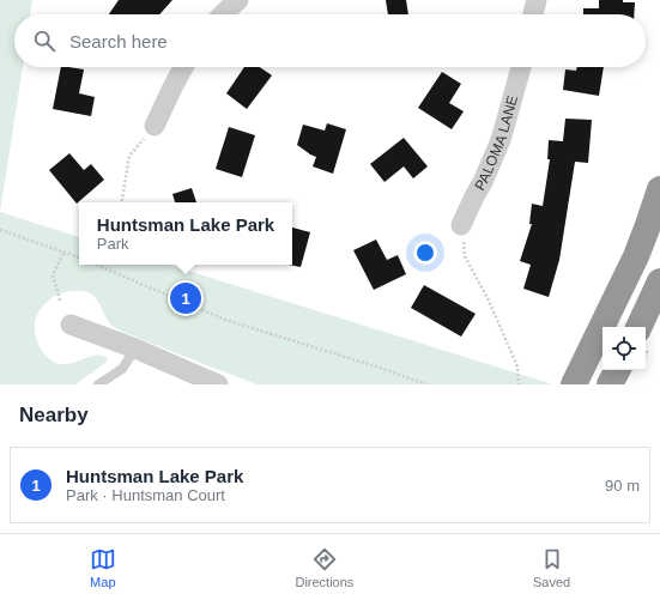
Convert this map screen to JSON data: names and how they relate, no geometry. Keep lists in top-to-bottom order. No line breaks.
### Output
{"streets":{"street":["PALOMA LANE"]},"page":{"search":"Search here","popup":["Huntsman Lake Park","Park"],"pins":"1","heading":"Nearby","list":[{"mark":"1","name":"Huntsman Lake Park","note":"Park · Huntsman Court","value":"90 m"}],"nav":["Map","Directions","Saved"]}}
